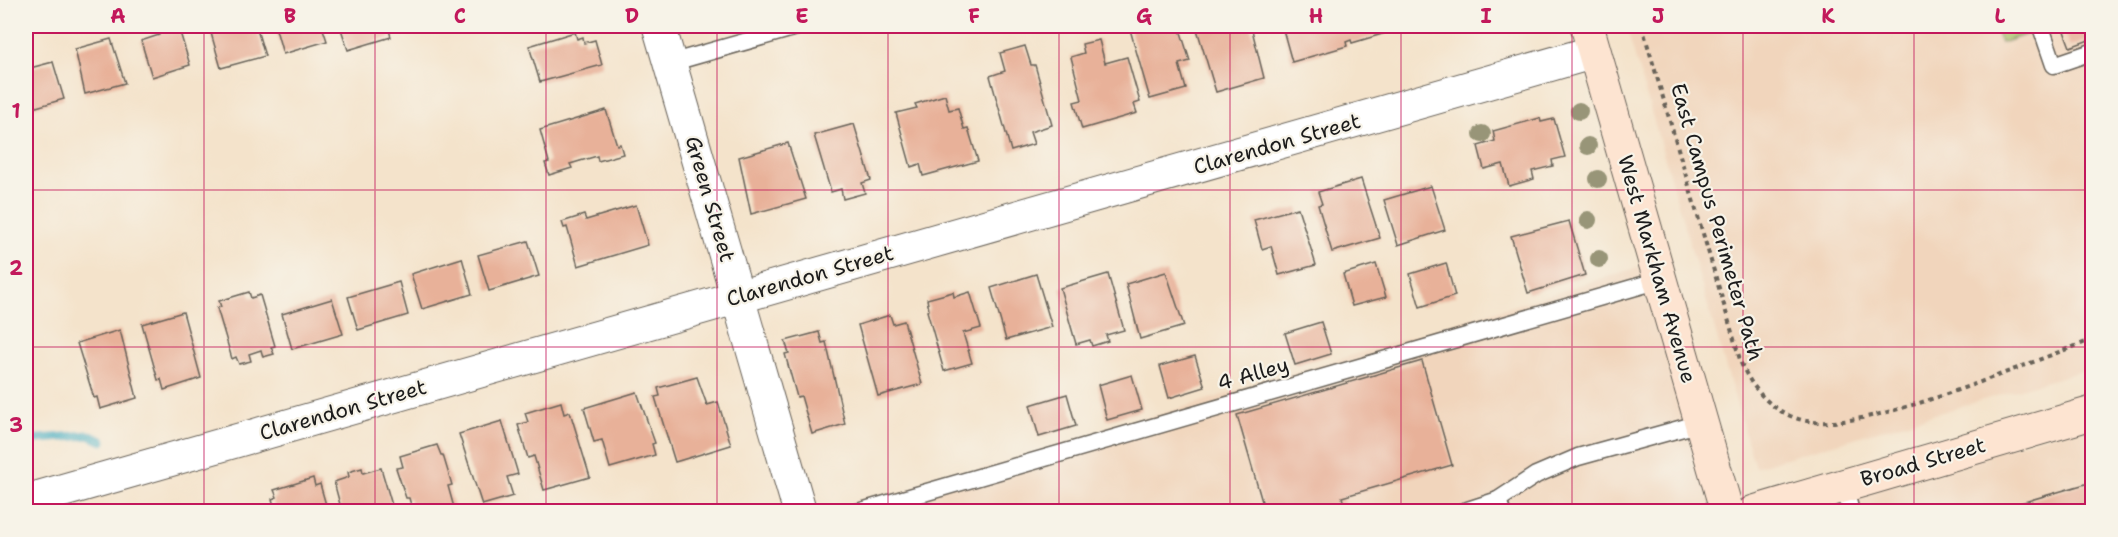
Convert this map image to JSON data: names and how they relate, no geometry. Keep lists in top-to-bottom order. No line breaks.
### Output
{"streets":{"street":["Clarendon Street","Green Street","West Markham Avenue","Broad Street"],"lane":["4 Alley"],"path":["East Campus Perimeter Path"]},"crossings":[["Clarendon Street","Green Street"],["Clarendon Street","West Markham Avenue"],["West Markham Avenue","4 Alley"]],"grid":{"columns":["A","B","C","D","E","F","G","H","I","J","K","L"],"rows":["1","2","3"]}}
